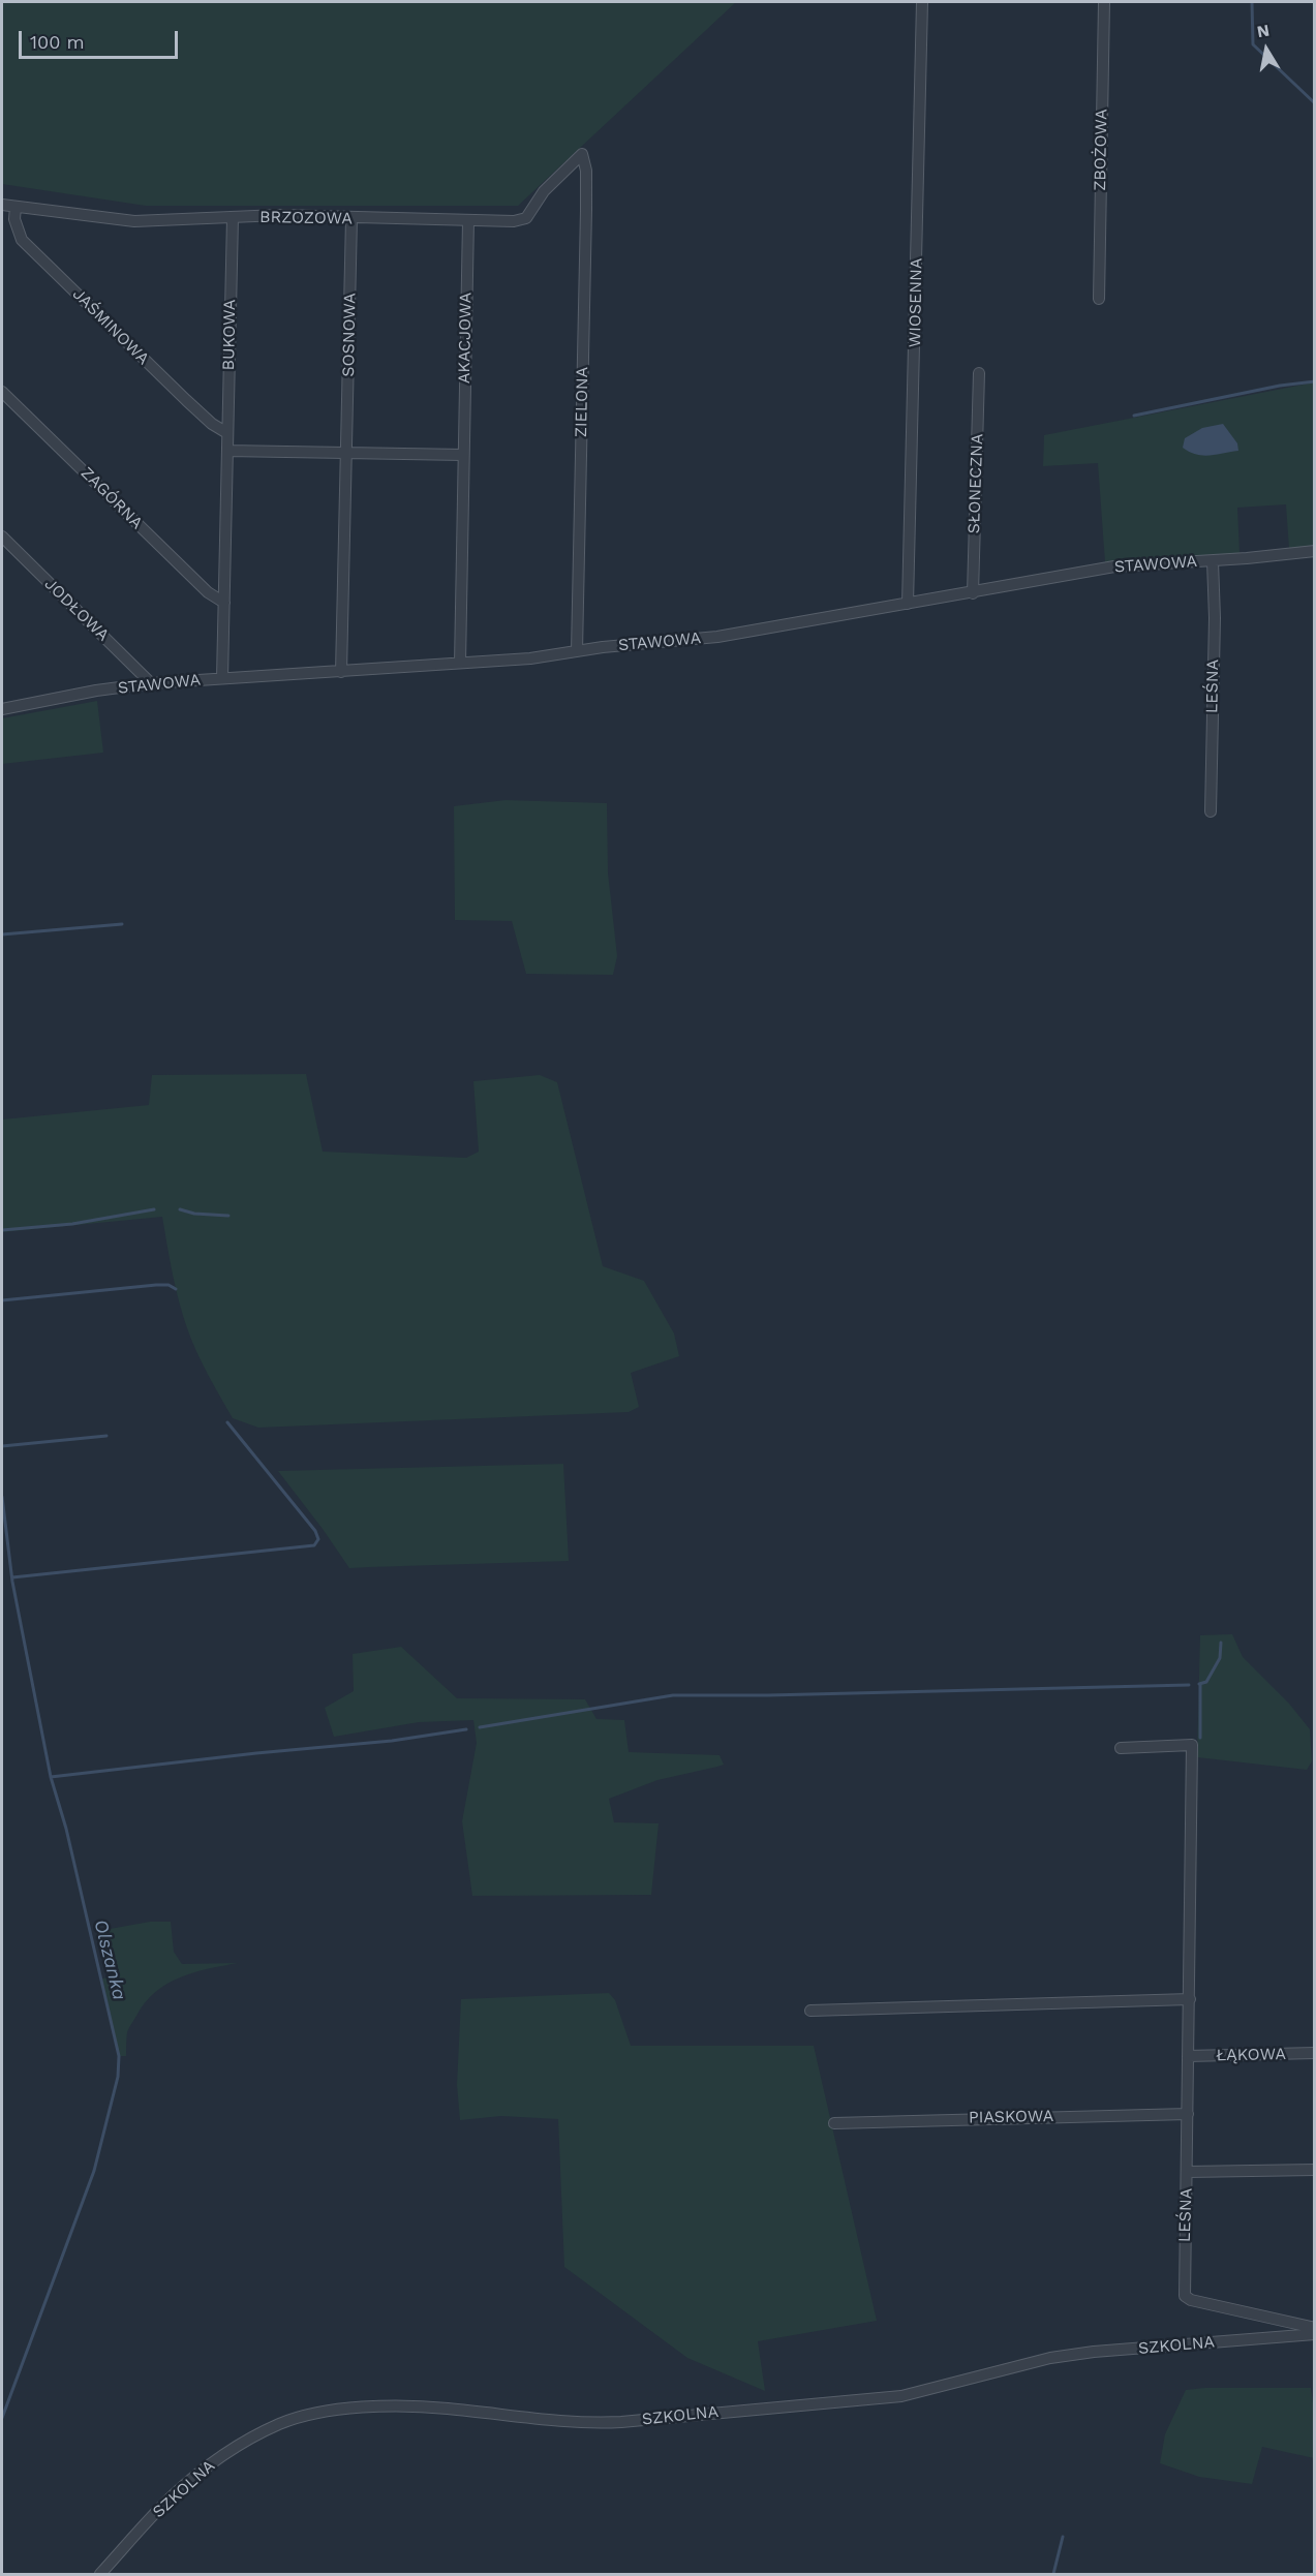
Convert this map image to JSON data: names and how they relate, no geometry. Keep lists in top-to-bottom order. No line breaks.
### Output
{"streets":{"street":["ZBOŻOWA","BRZOZOWA","WIOSENNA","JAŚMINOWA","BUKOWA","SOSNOWA","AKACJOWA","ZIELONA","SŁONECZNA","ZAGÓRNA","STAWOWA","JODŁOWA","LEŚNA","ŁĄKOWA","PIASKOWA","SZKOLNA"]},"crossings":[["BRZOZOWA","JAŚMINOWA"],["BRZOZOWA","BUKOWA"],["BRZOZOWA","SOSNOWA"],["BRZOZOWA","AKACJOWA"],["BRZOZOWA","ZIELONA"],["WIOSENNA","STAWOWA"],["JAŚMINOWA","BUKOWA"],["BUKOWA","ZAGÓRNA"],["BUKOWA","STAWOWA"],["SOSNOWA","STAWOWA"],["AKACJOWA","STAWOWA"],["ZIELONA","STAWOWA"],["SŁONECZNA","STAWOWA"],["STAWOWA","JODŁOWA"],["STAWOWA","LEŚNA"],["LEŚNA","ŁĄKOWA"],["LEŚNA","PIASKOWA"]],"water":["Olszanka"],"scale_bar":"100 m","north":"top"}
